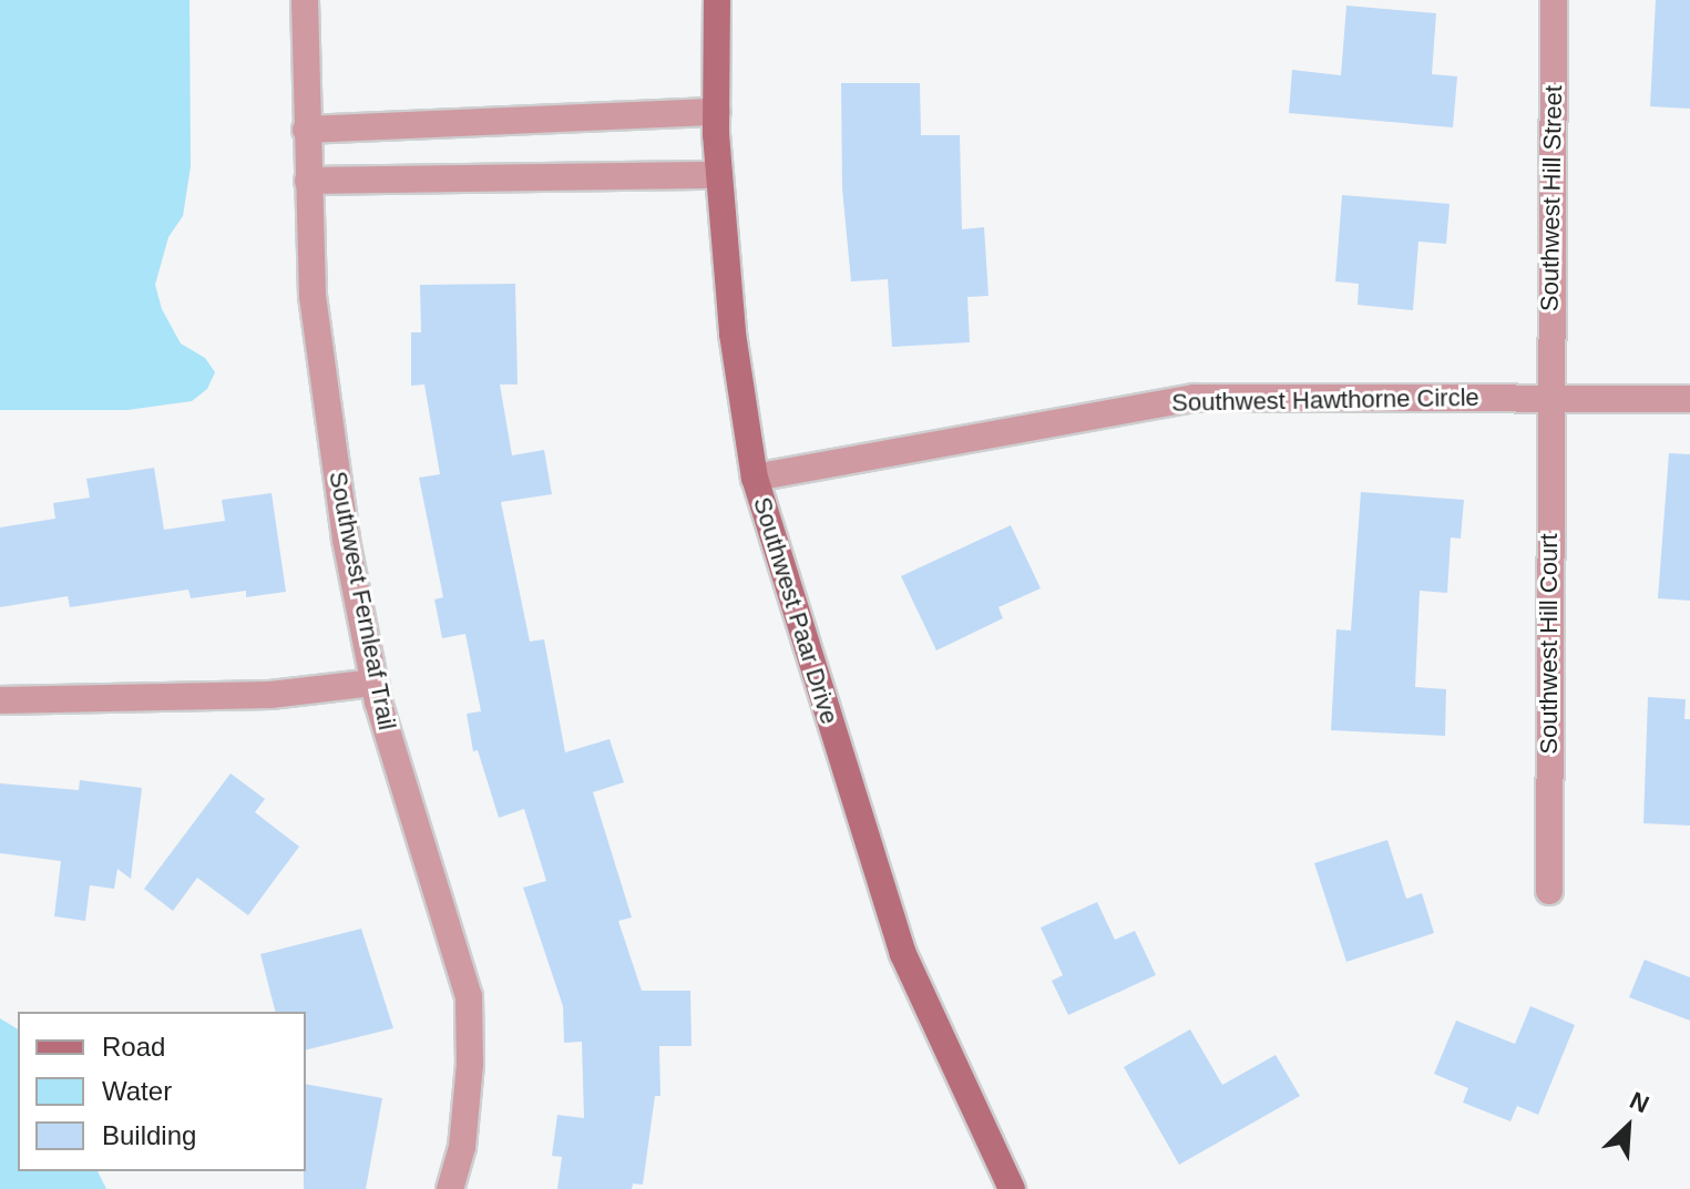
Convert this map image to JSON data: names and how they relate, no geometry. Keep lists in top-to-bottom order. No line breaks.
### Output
{"streets":{"street":["Southwest Hill Street","Southwest Hawthorne Circle","Southwest Fernleaf Trail","Southwest Paar Drive","Southwest Hill Court"]},"crossings":[["Southwest Hill Street","Southwest Hawthorne Circle"],["Southwest Hill Street","Southwest Hill Court"],["Southwest Hawthorne Circle","Southwest Paar Drive"],["Southwest Hawthorne Circle","Southwest Hill Court"]],"legend":["Road","Water","Building"],"north":"top right"}
